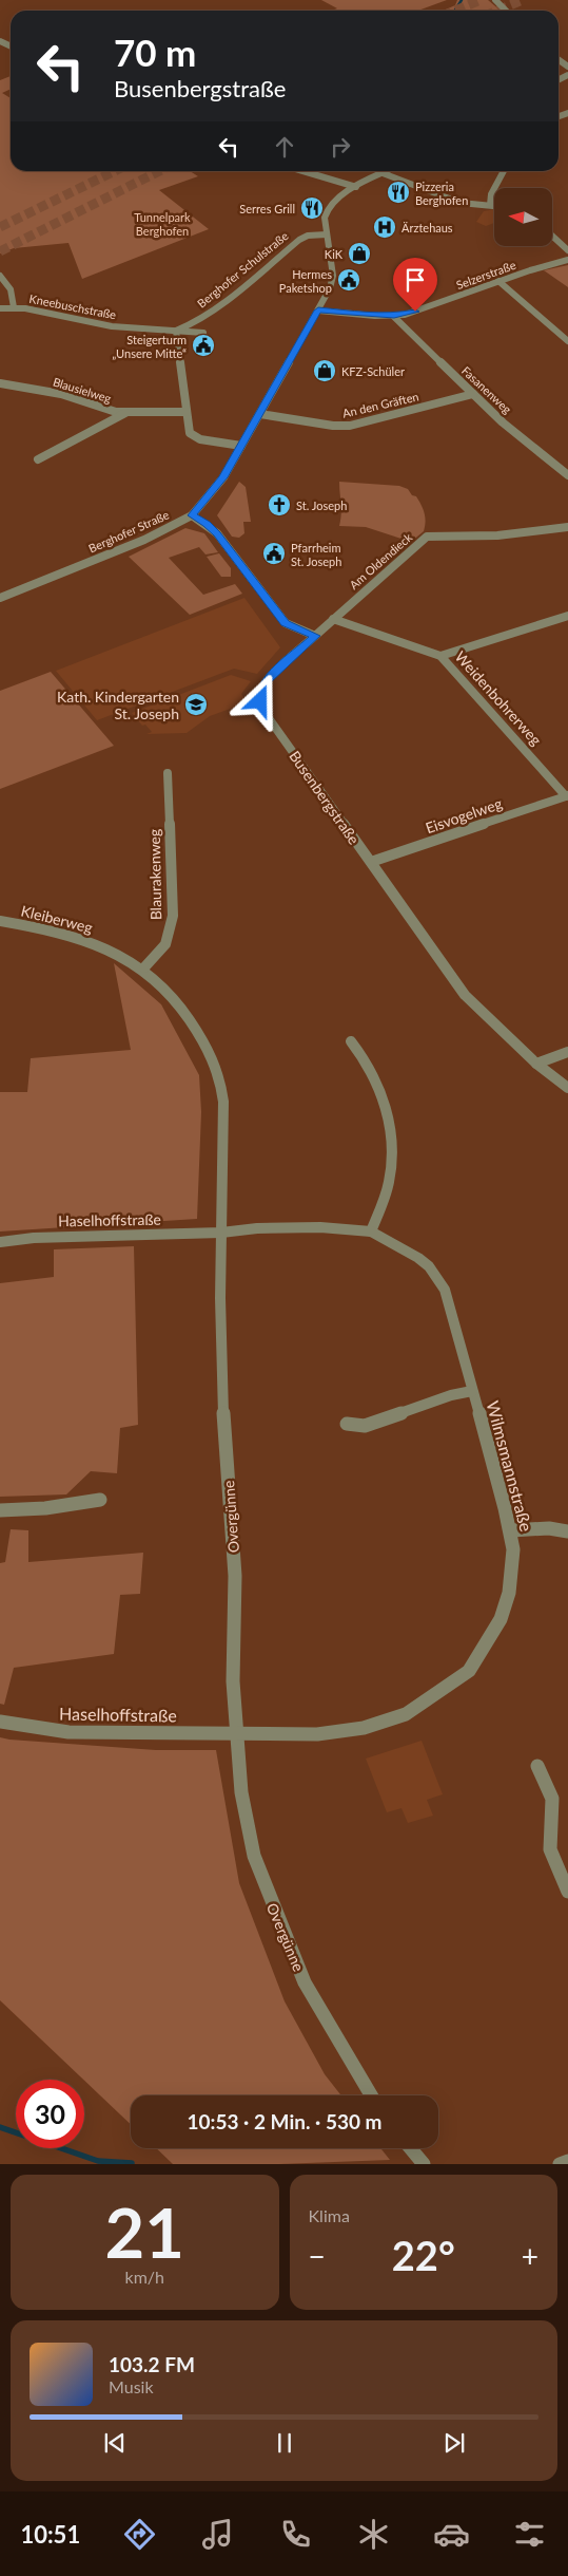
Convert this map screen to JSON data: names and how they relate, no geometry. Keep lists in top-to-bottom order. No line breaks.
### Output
{"streets":{"street":["Berghofer Schulstraße","Selzerstraße","Kneebuschstraße","Blausielweg","Fasanenweg","An den Gräften","Berghofer Straße","Am Oldendieck","Weidenbohrerweg","Busenbergstraße","Eisvogelweg","Blaurakenweg","Kleiberweg","Haselhoffstraße","Wilmsmannstraße","Overgünne"]},"crossings":[["Berghofer Schulstraße","Kneebuschstraße"],["Berghofer Schulstraße","Berghofer Straße"],["Selzerstraße","Fasanenweg"],["Selzerstraße","Berghofer Straße"],["Fasanenweg","An den Gräften"],["An den Gräften","Berghofer Straße"],["Am Oldendieck","Weidenbohrerweg"],["Am Oldendieck","Busenbergstraße"],["Weidenbohrerweg","Eisvogelweg"],["Busenbergstraße","Eisvogelweg"],["Blaurakenweg","Overgünne"],["Kleiberweg","Overgünne"],["Haselhoffstraße","Wilmsmannstraße"],["Haselhoffstraße","Overgünne"],["Wilmsmannstraße","Overgünne"]],"parks":["Tunnelpark Berghofen"],"places":{"restaurant":["Pizzeria Berghofen","Serres Grill"],"hospital":["Ärztehaus"],"shop":["KiK","KFZ-Schüler"],"public building":["Hermes Paketshop","Steigerturm „Unsere Mitte“","Pfarrheim St. Joseph"],"church":["St. Joseph"],"school or university":["Kath. Kindergarten St. Joseph"]},"north":"left","page":{"turn":["70 m","Busenbergstraße"],"limit":"30","trip":"10:53 · 2 Min. · 530 m","tile":[["21","km/h"],"Klima"],"heat":["−","22°","+"],"song":["103.2 FM","Musik"],"tabs":"10:51"}}
